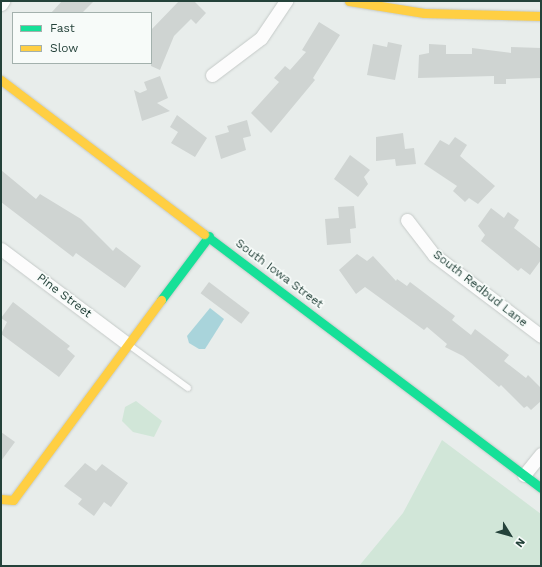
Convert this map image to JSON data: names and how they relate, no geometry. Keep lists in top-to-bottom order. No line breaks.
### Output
{"streets":{"street":["South Iowa Street","South Redbud Lane","Pine Street"]},"legend":["Fast","Slow"],"north":"bottom right"}
